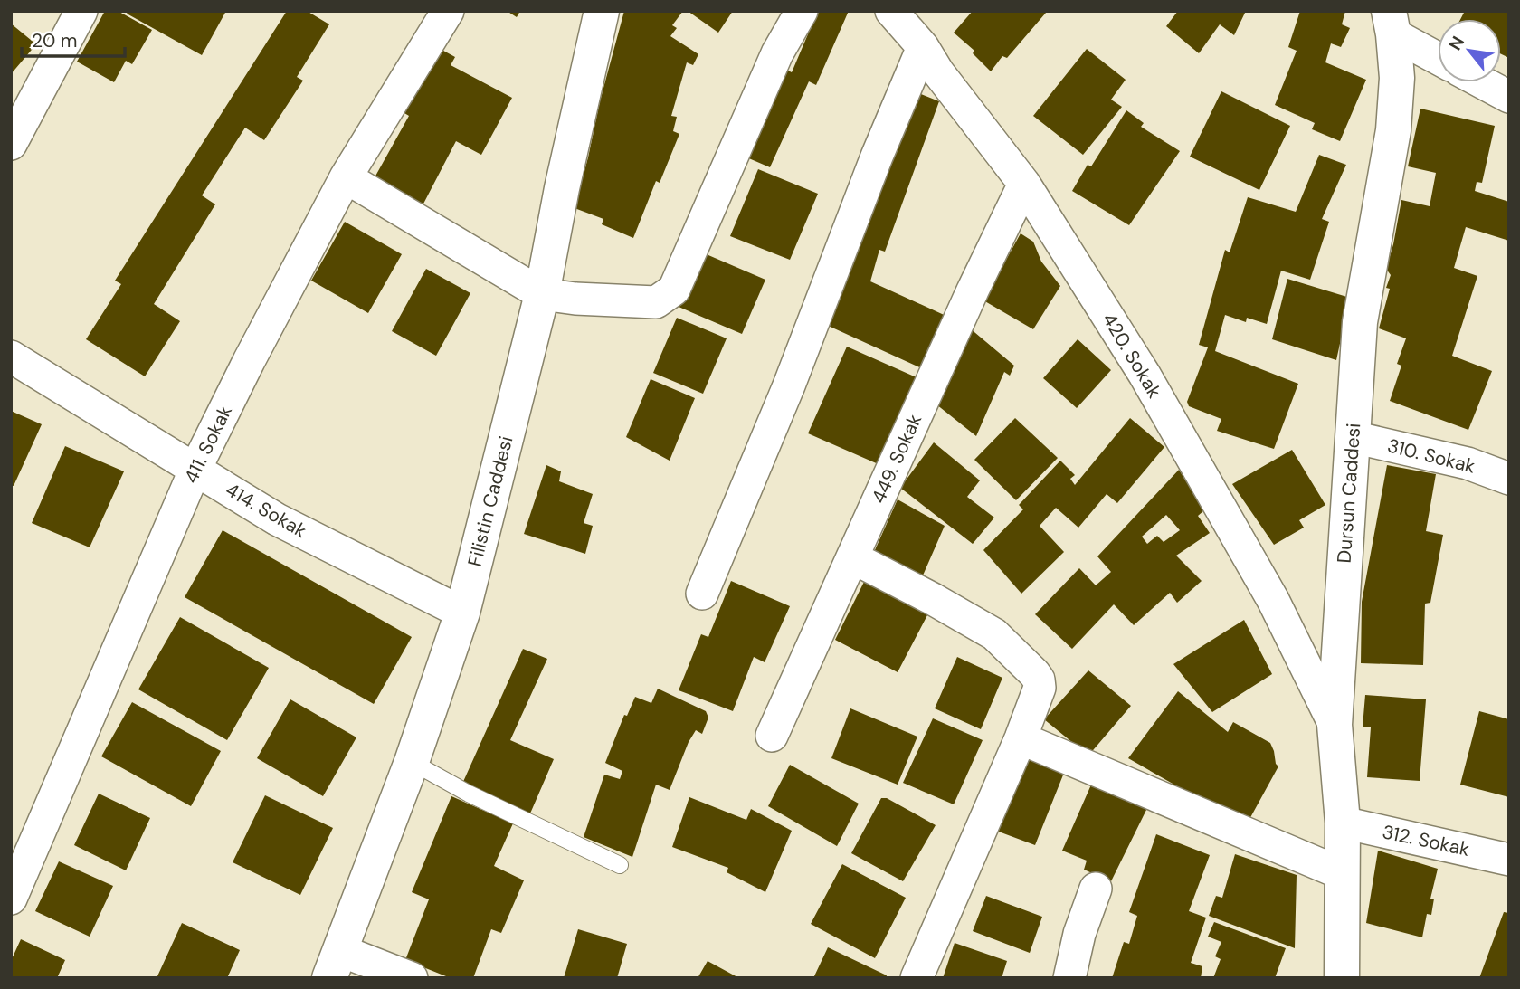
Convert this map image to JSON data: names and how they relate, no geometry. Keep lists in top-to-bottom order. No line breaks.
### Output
{"streets":{"street":["420. Sokak","411. Sokak","310. Sokak","449. Sokak","Dursun Caddesi","Filistin Caddesi","414. Sokak","312. Sokak"]},"crossings":[["420. Sokak","449. Sokak"],["420. Sokak","Dursun Caddesi"],["411. Sokak","414. Sokak"],["310. Sokak","Dursun Caddesi"],["Dursun Caddesi","312. Sokak"],["Filistin Caddesi","414. Sokak"]],"scale_bar":"20 m","north":"top left"}
